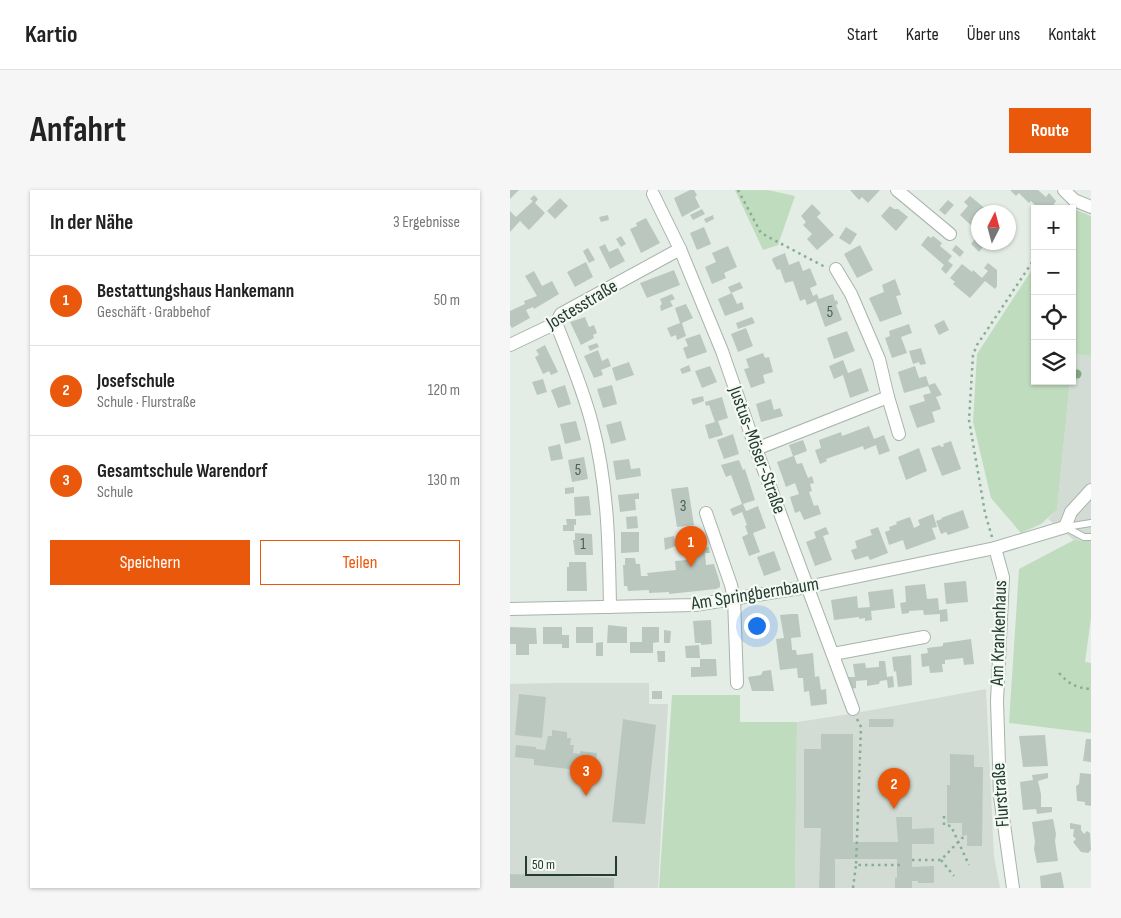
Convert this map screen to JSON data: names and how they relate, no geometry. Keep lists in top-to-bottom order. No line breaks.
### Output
{"streets":{"street":["Jostesstraße","Justus-Möser-Straße","Am Springbernbaum","Am Krankenhaus","Flurstraße"]},"crossings":[["Jostesstraße","Justus-Möser-Straße"],["Justus-Möser-Straße","Am Springbernbaum"],["Am Springbernbaum","Am Krankenhaus"],["Am Krankenhaus","Flurstraße"]],"house_numbers":["5","5","3","1"],"scale_bar":"50 m","north":"top","page":{"header":"Kartio","nav":["Start","Karte","Über uns","Kontakt"],"buttons":["Route",["Speichern","Teilen"]],"title":"Anfahrt","heading":["In der Nähe","3 Ergebnisse"],"map_buttons":["+","−"],"list":[{"mark":"1","name":"Bestattungshaus Hankemann","note":"Geschäft · Grabbehof","value":"50 m"},{"mark":"2","name":"Josefschule","note":"Schule · Flurstraße","value":"120 m"},{"mark":"3","name":"Gesamtschule Warendorf","note":"Schule","value":"130 m"}],"pins":["1","3","2"],"scale":"50 m"}}
